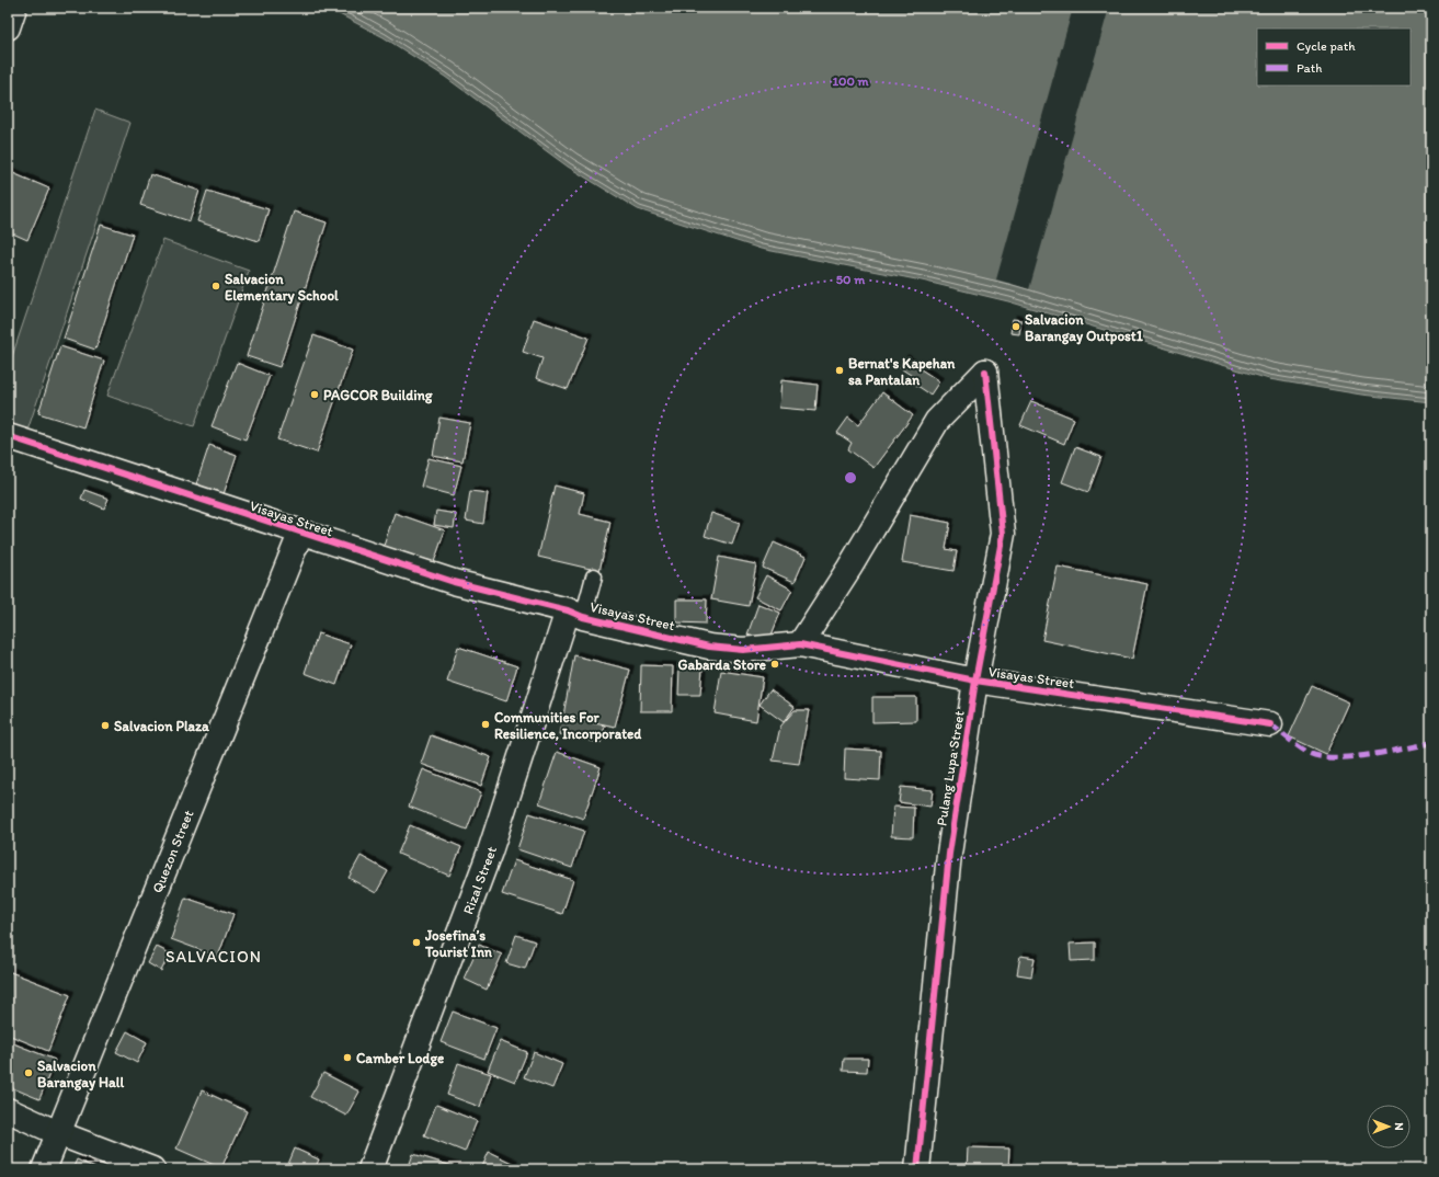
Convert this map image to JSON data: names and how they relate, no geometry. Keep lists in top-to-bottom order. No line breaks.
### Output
{"streets":{"street":["Visayas Street","Pulang Lupa Street","Quezon Street","Rizal Street"]},"crossings":[["Visayas Street","Pulang Lupa Street"],["Visayas Street","Quezon Street"],["Visayas Street","Rizal Street"]],"districts":["SALVACION"],"places":["Salvacion Elementary School","Salvacion Barangay Outpost1","Bernat's Kapehan sa Pantalan","PAGCOR Building","Gabarda Store","Communities For Resilience, Incorporated","Salvacion Plaza","Josefina’s Tourist Inn","Camber Lodge","Salvacion Barangay Hall"],"legend":["Cycle path","Path"],"north":"right","rings":["100 m","50 m"]}
